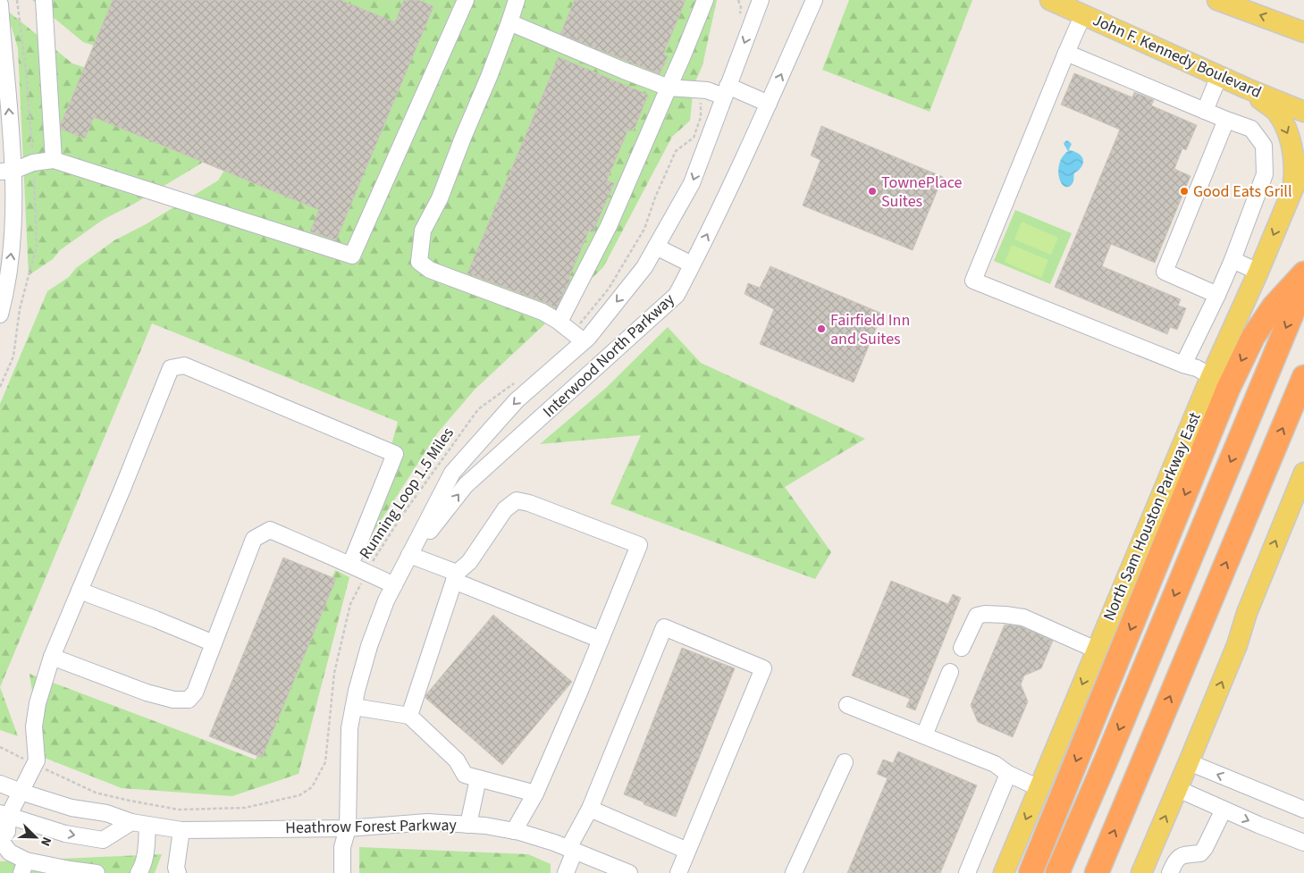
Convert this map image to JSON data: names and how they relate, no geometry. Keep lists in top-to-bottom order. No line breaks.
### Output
{"streets":{"main road":["John F. Kennedy Boulevard","North Sam Houston Parkway East"],"street":["Interwood North Parkway","Heathrow Forest Parkway"],"path":["Running Loop 1.5 Miles"]},"crossings":[["Interwood North Parkway","Heathrow Forest Parkway"]],"places":["TownePlace Suites","Good Eats Grill","Fairfield Inn and Suites"],"north":"bottom right"}
